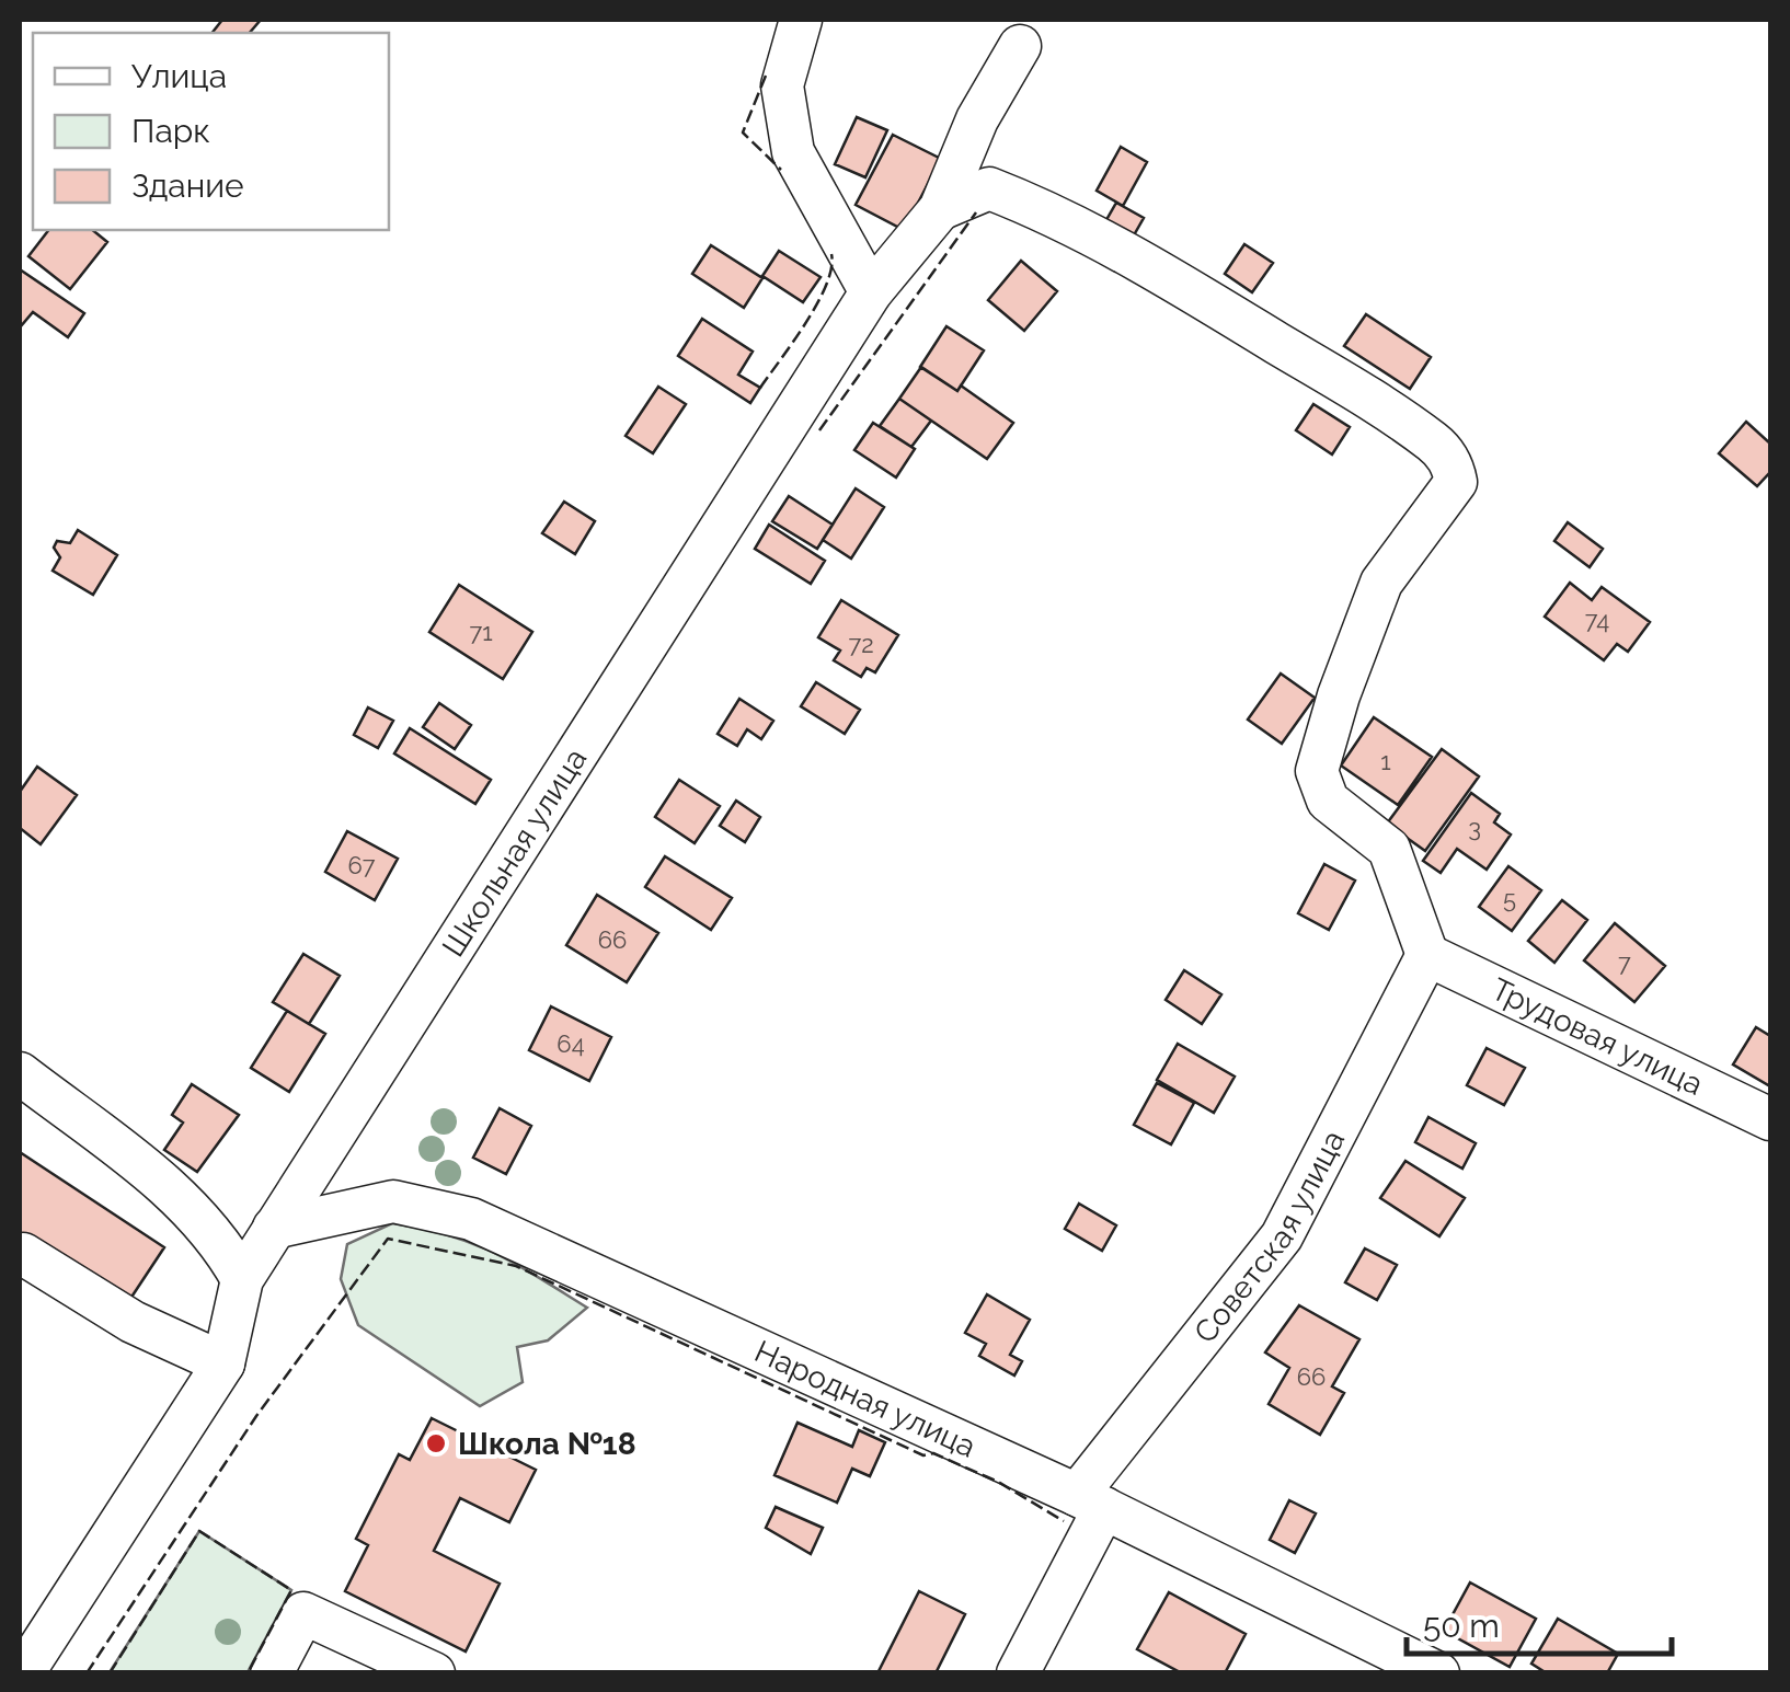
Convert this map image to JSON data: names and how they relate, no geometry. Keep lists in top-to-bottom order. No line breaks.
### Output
{"streets":{"street":["Школьная улица","Трудовая улица","Советская улица","Народная улица"]},"crossings":[["Школьная улица","Народная улица"],["Трудовая улица","Советская улица"],["Советская улица","Народная улица"]],"places":["Школа №18"],"house_numbers":["74","71","72","1","3","67","5","66","7","64","66"],"legend":["Улица","Парк","Здание"],"scale_bar":"50 m"}
